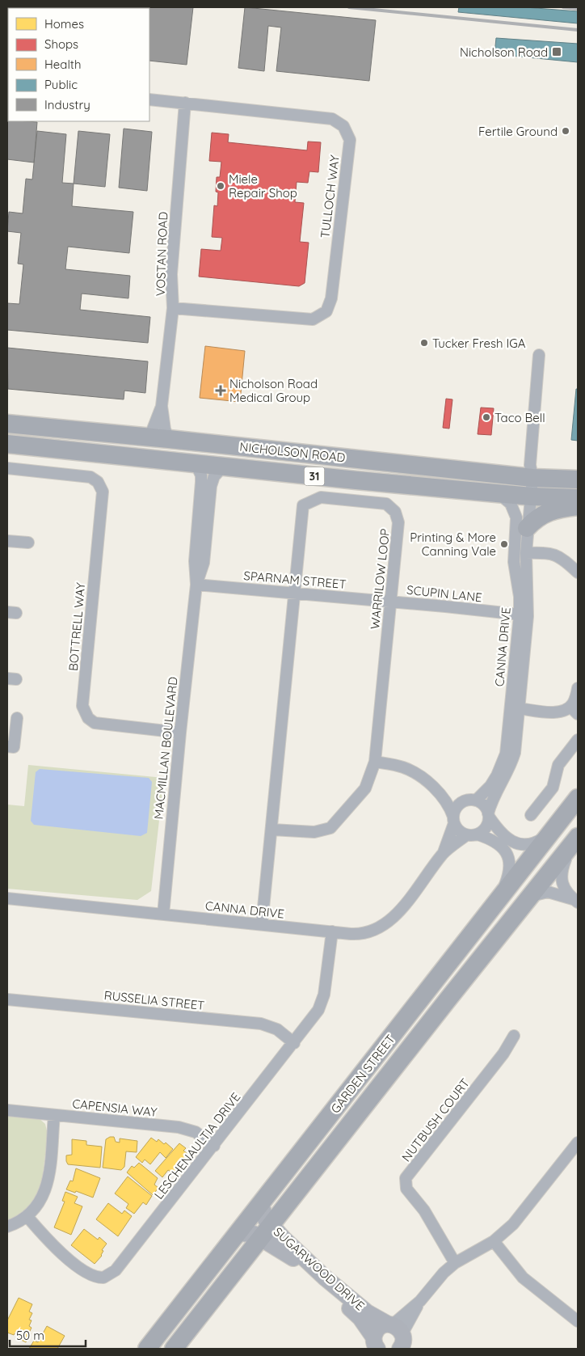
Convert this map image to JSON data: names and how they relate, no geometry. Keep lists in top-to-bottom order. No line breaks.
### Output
{"streets":{"main road":["NICHOLSON ROAD","31","GARDEN STREET"],"street":["TULLOCH WAY","VOSTAN ROAD","WARRILOW LOOP","SPARNAM STREET","SCUPIN LANE","BOTTRELL WAY","CANNA DRIVE","MACMILLAN BOULEVARD","RUSSELIA STREET","CAPENSIA WAY","NUTBUSH COURT","LESCHENAULTIA DRIVE","SUGARWOOD DRIVE"]},"crossings":[["TULLOCH WAY","VOSTAN ROAD"],["VOSTAN ROAD","NICHOLSON ROAD"],["NICHOLSON ROAD","CANNA DRIVE"],["NICHOLSON ROAD","MACMILLAN BOULEVARD"],["WARRILOW LOOP","SPARNAM STREET"],["WARRILOW LOOP","SCUPIN LANE"],["WARRILOW LOOP","CANNA DRIVE"],["SPARNAM STREET","SCUPIN LANE"],["SPARNAM STREET","MACMILLAN BOULEVARD"],["SCUPIN LANE","CANNA DRIVE"],["BOTTRELL WAY","MACMILLAN BOULEVARD"],["CANNA DRIVE","MACMILLAN BOULEVARD"],["CANNA DRIVE","LESCHENAULTIA DRIVE"],["RUSSELIA STREET","LESCHENAULTIA DRIVE"],["GARDEN STREET","SUGARWOOD DRIVE"],["CAPENSIA WAY","LESCHENAULTIA DRIVE"]],"places":{"transit":["Nicholson Road"],"other":["Fertile Ground","Miele Repair Shop","Tucker Fresh IGA","Taco Bell","Printing & More Canning Vale"],"health":["Nicholson Road Medical Group"]},"legend":["Homes","Shops","Health","Public","Industry"],"scale_bar":"50 m"}
